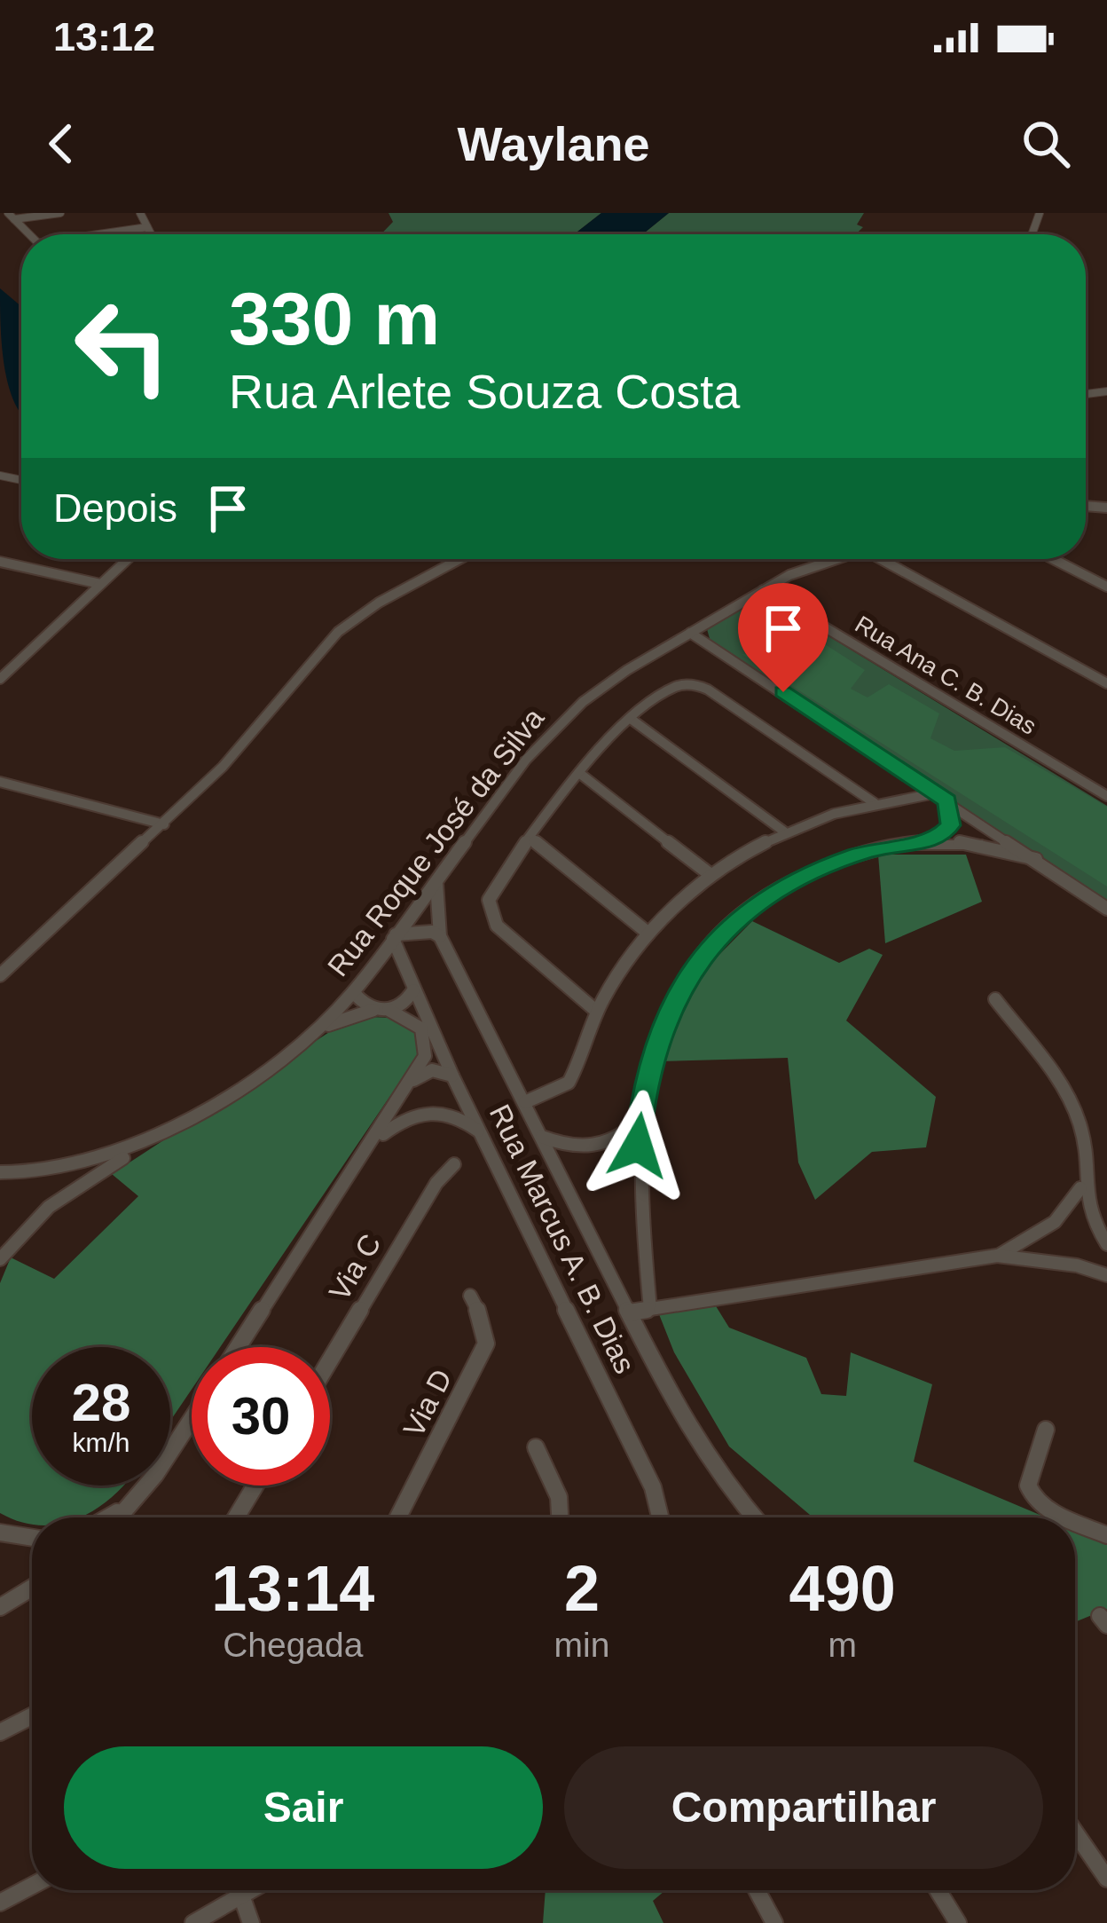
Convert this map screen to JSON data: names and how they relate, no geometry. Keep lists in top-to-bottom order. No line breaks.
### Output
{"streets":{"street":["Rua Ana C. B. Dias","Rua Roque José da Silva","Rua Marcus A. B. Dias","Via C","Via D"]},"crossings":[["Rua Ana C. B. Dias","Rua Roque José da Silva"],["Rua Roque José da Silva","Rua Marcus A. B. Dias"]],"page":{"status":"13:12","header":"Waylane","turn":["330 m","Rua Arlete Souza Costa"],"then":"Depois","speed":"28 km/h","limit":"30","eta":["13:14","Chegada","2","min","490","m"],"buttons":["Sair","Compartilhar"]}}
